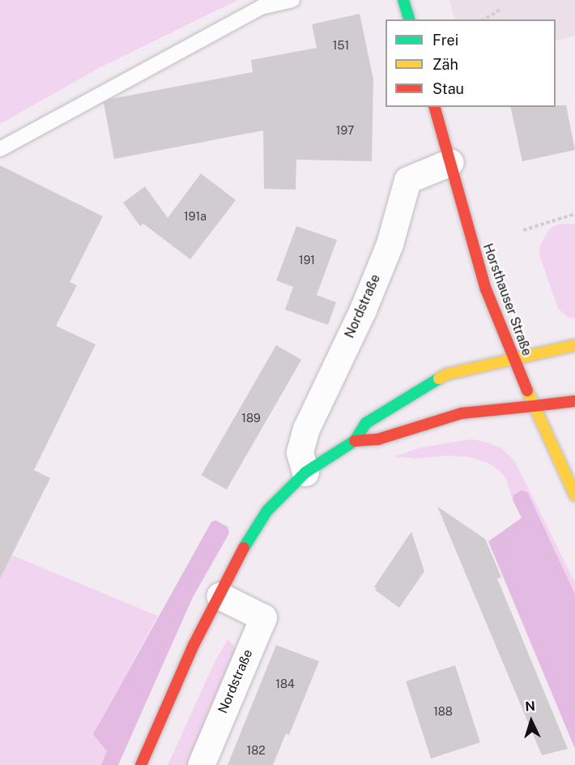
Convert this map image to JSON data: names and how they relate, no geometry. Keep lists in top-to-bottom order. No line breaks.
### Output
{"streets":{"main road":["Horsthauser Straße"],"street":["Nordstraße"]},"crossings":[["Horsthauser Straße","Nordstraße"]],"house_numbers":["151","197","191a","191","189","184","188","182"],"legend":["Frei","Zäh","Stau"],"north":"top"}
